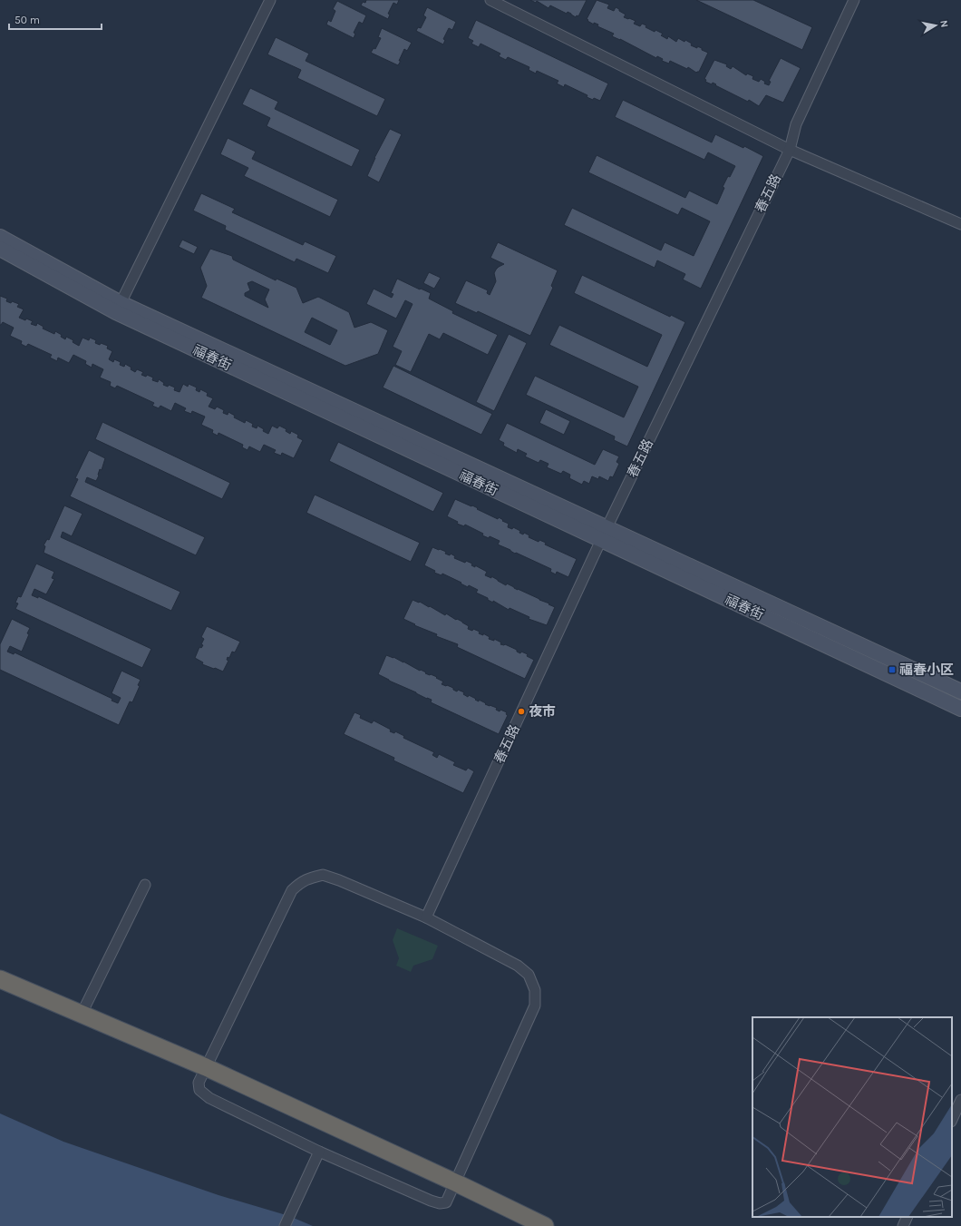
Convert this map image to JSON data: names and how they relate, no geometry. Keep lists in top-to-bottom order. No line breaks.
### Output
{"streets":{"main road":["福春街"],"street":["春五路"]},"crossings":[["春五路","福春街"]],"places":{"transit":["福春小区"],"other":["夜市"]},"scale_bar":"50 m","north":"right"}
